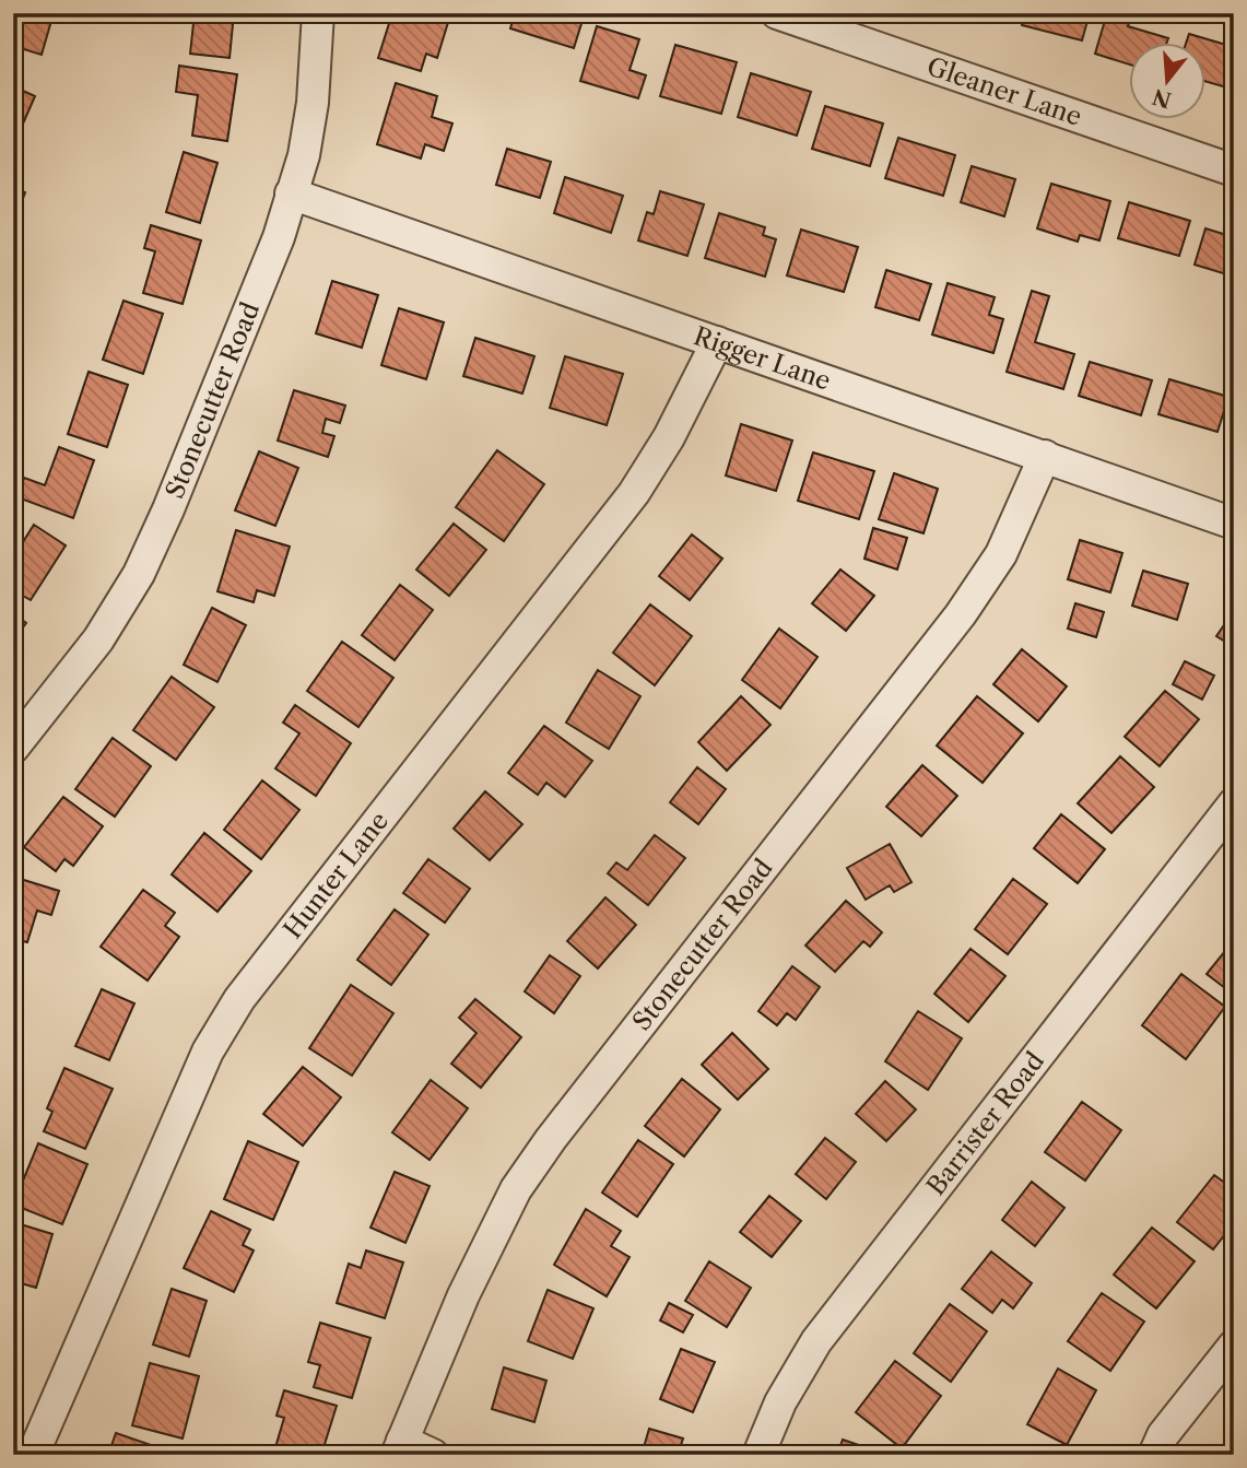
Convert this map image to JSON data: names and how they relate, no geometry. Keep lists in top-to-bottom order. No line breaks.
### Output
{"streets":{"street":["Gleaner Lane","Rigger Lane","Stonecutter Road","Hunter Lane","Barrister Road"]},"crossings":[["Rigger Lane","Stonecutter Road"],["Rigger Lane","Hunter Lane"]],"north":"bottom"}
